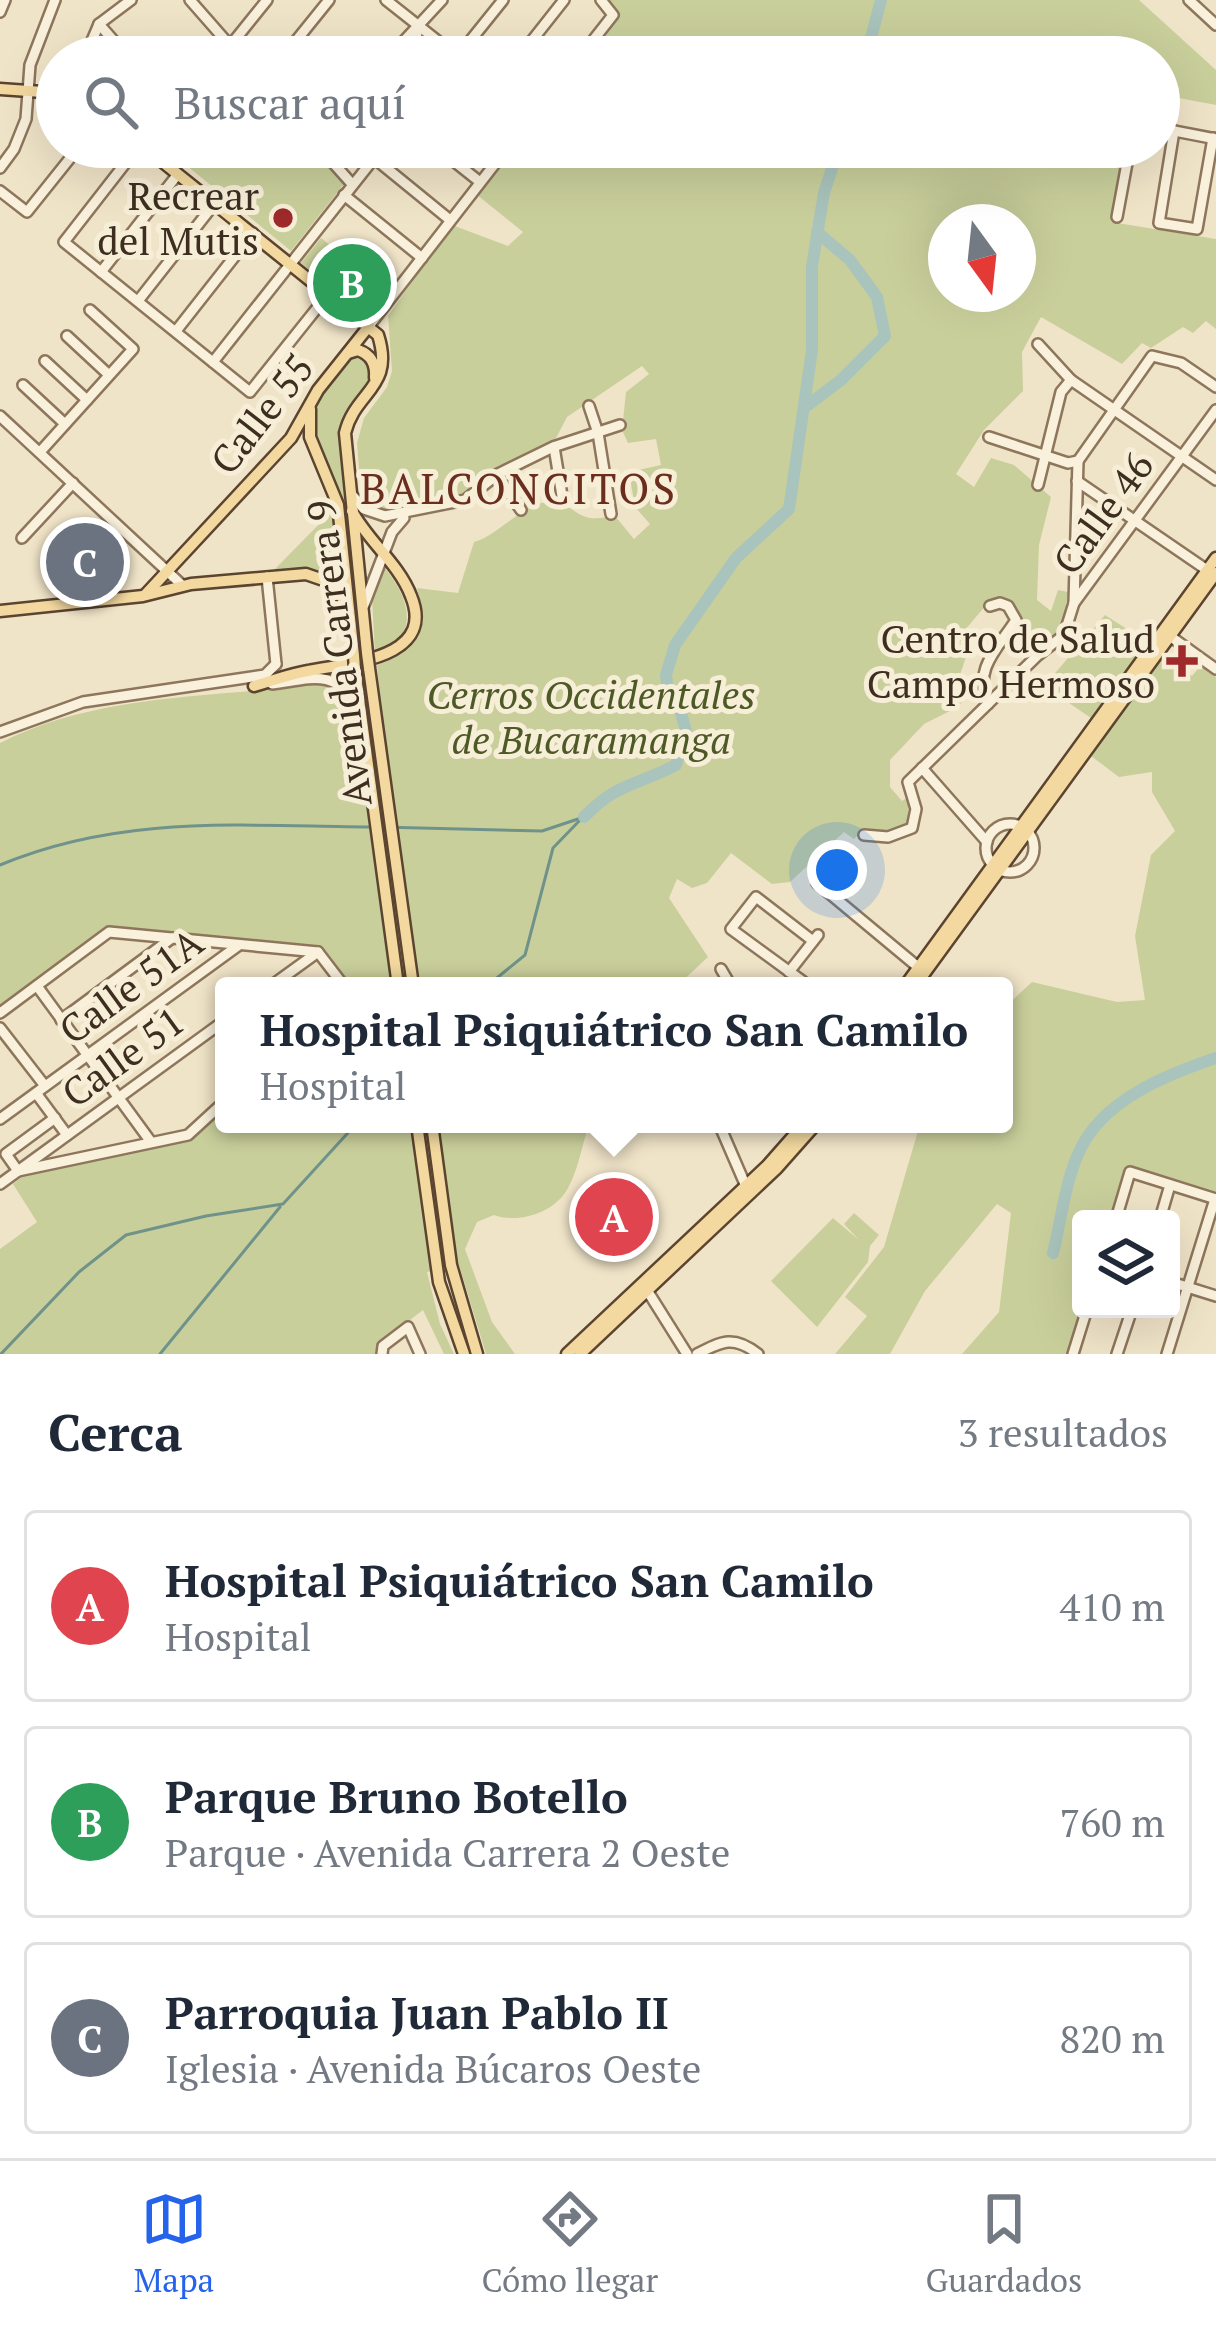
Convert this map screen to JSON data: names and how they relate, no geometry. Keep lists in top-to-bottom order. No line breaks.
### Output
{"streets":{"main road":["Calle 55","Avenida Carrera 9"],"street":["Calle 46","Calle 51A","Calle 51"]},"crossings":[["Calle 55","Avenida Carrera 9"]],"districts":["BALCONCITOS"],"parks":["Cerros Occidentales de Bucaramanga"],"places":{"other":["Recrear del Mutis"],"health":["Centro de Salud Campo Hermoso"]},"north":"bottom","page":{"search":"Buscar aquí","pins":["B","C","A"],"popup":["Hospital Psiquiátrico San Camilo","Hospital"],"heading":["Cerca","3 resultados"],"list":[{"mark":"A","name":"Hospital Psiquiátrico San Camilo","note":"Hospital","value":"410 m"},{"mark":"B","name":"Parque Bruno Botello","note":"Parque · Avenida Carrera 2 Oeste","value":"760 m"},{"mark":"C","name":"Parroquia Juan Pablo II","note":"Iglesia · Avenida Búcaros Oeste","value":"820 m"}],"nav":["Mapa","Cómo llegar","Guardados"]}}
